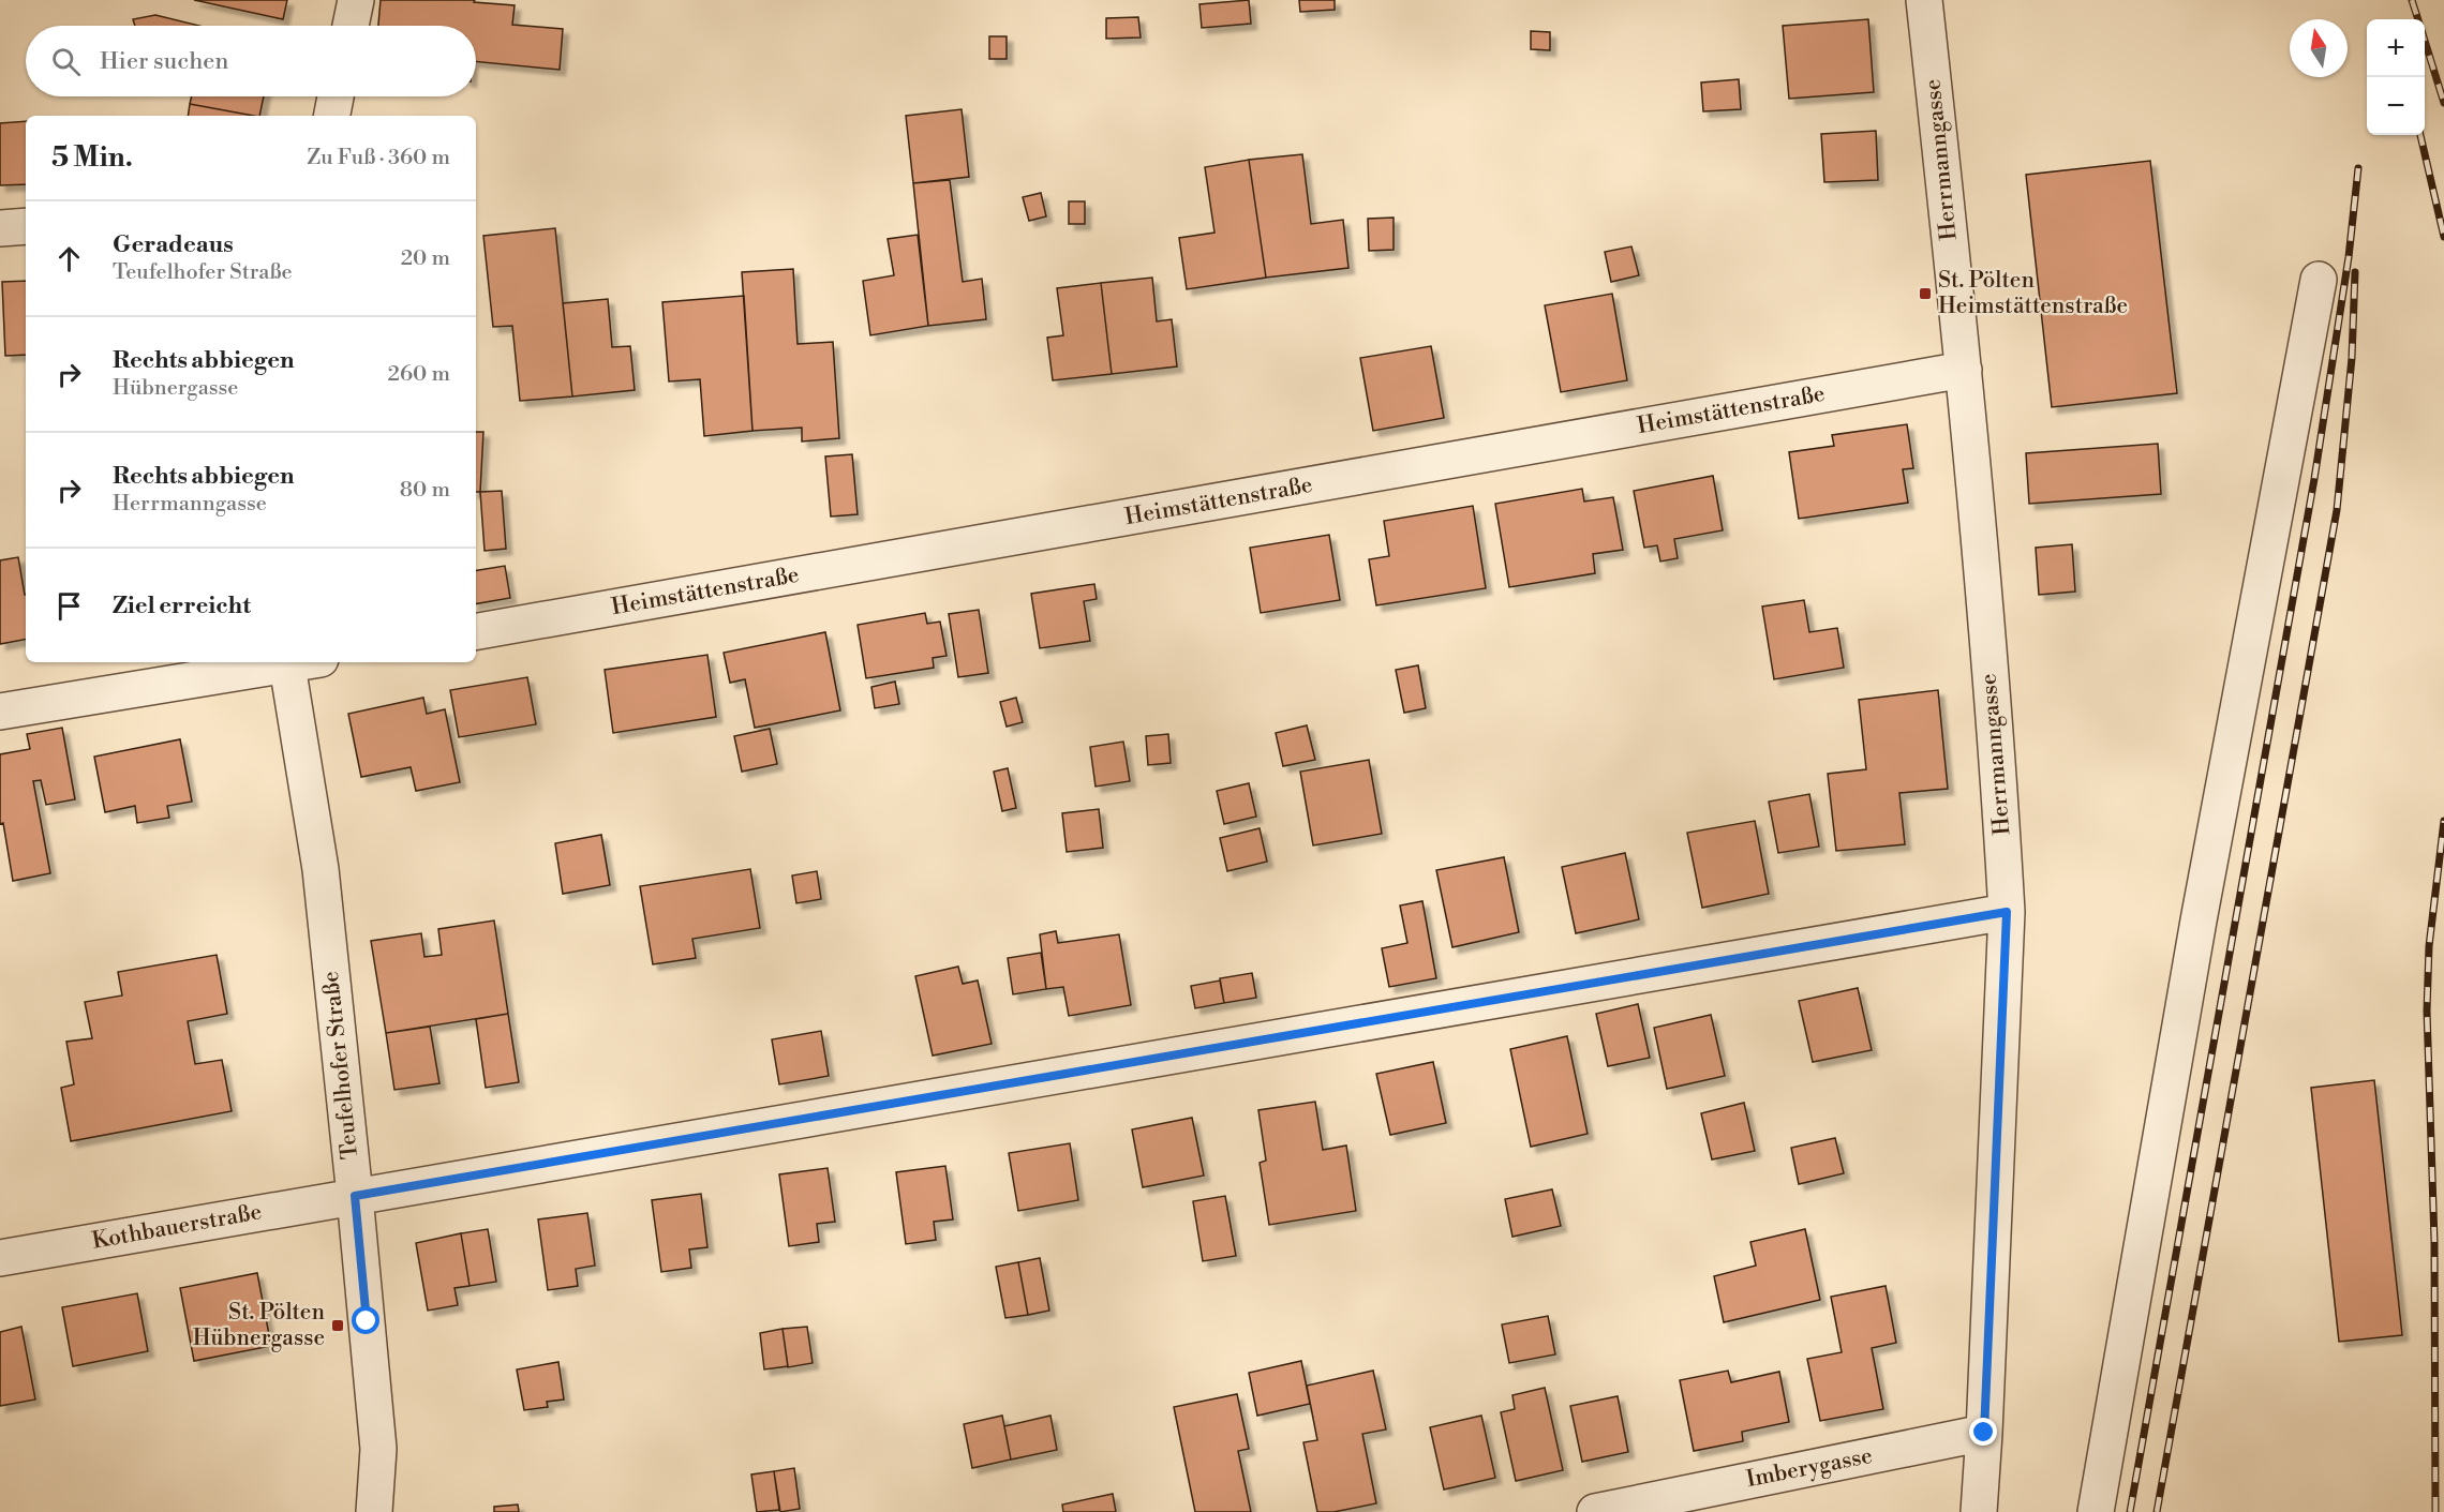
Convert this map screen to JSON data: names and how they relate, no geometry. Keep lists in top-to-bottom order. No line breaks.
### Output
{"streets":{"street":["Herrmanngasse","Heimstättenstraße","Teufelhofer Straße","Kothbauerstraße","Imberygasse"]},"crossings":[["Herrmanngasse","Heimstättenstraße"],["Herrmanngasse","Kothbauerstraße"],["Herrmanngasse","Imberygasse"],["Teufelhofer Straße","Kothbauerstraße"]],"places":{"transit":["St. Pölten Heimstättenstraße","St. Pölten Hübnergasse"]},"north":"top","page":{"map_buttons":["+","−"],"search":"Hier suchen","heading":["5 Min.","Zu Fuß · 360 m"],"list":[["Geradeaus","Teufelhofer Straße","20 m"],["Rechts abbiegen","Hübnergasse","260 m"],["Rechts abbiegen","Herrmanngasse","80 m"],"Ziel erreicht"]}}
